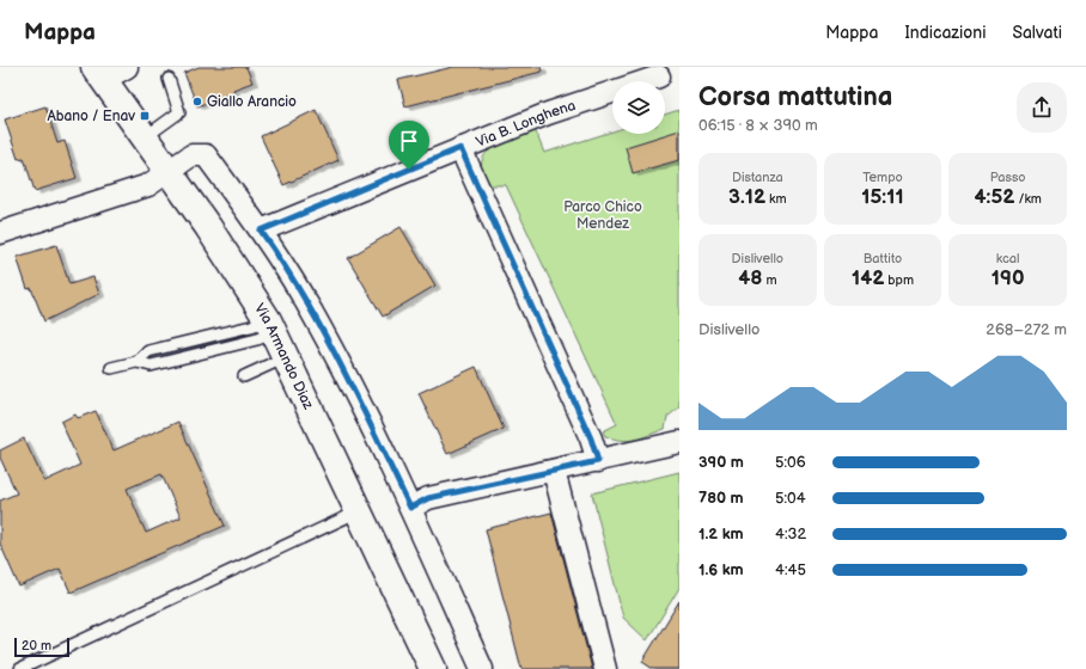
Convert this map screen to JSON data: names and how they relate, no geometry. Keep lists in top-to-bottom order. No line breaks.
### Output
{"streets":{"street":["Via B. Longhena","Via Armando Diaz"]},"parks":["Parco Chico Mendez"],"places":{"other":["Giallo Arancio"],"transit":["Abano / Enav"]},"scale_bar":"20 m","page":{"header":"Mappa","nav":["Mappa","Indicazioni","Salvati"],"heading":["Corsa mattutina","06:15 · 8 × 390 m"],"stats":[["Distanza","3.12 km"],["Tempo","15:11"],["Passo","4:52 /km"],["Dislivello","48 m"],["Battito","142 bpm"],["kcal","190"]],"chart":["Dislivello","268–272 m"],"list":[{"name":"390 m","note":"5:06"},{"name":"780 m","note":"5:04"},{"name":"1.2 km","note":"4:32"},{"name":"1.6 km","note":"4:45"}],"scale":"20 m"}}
